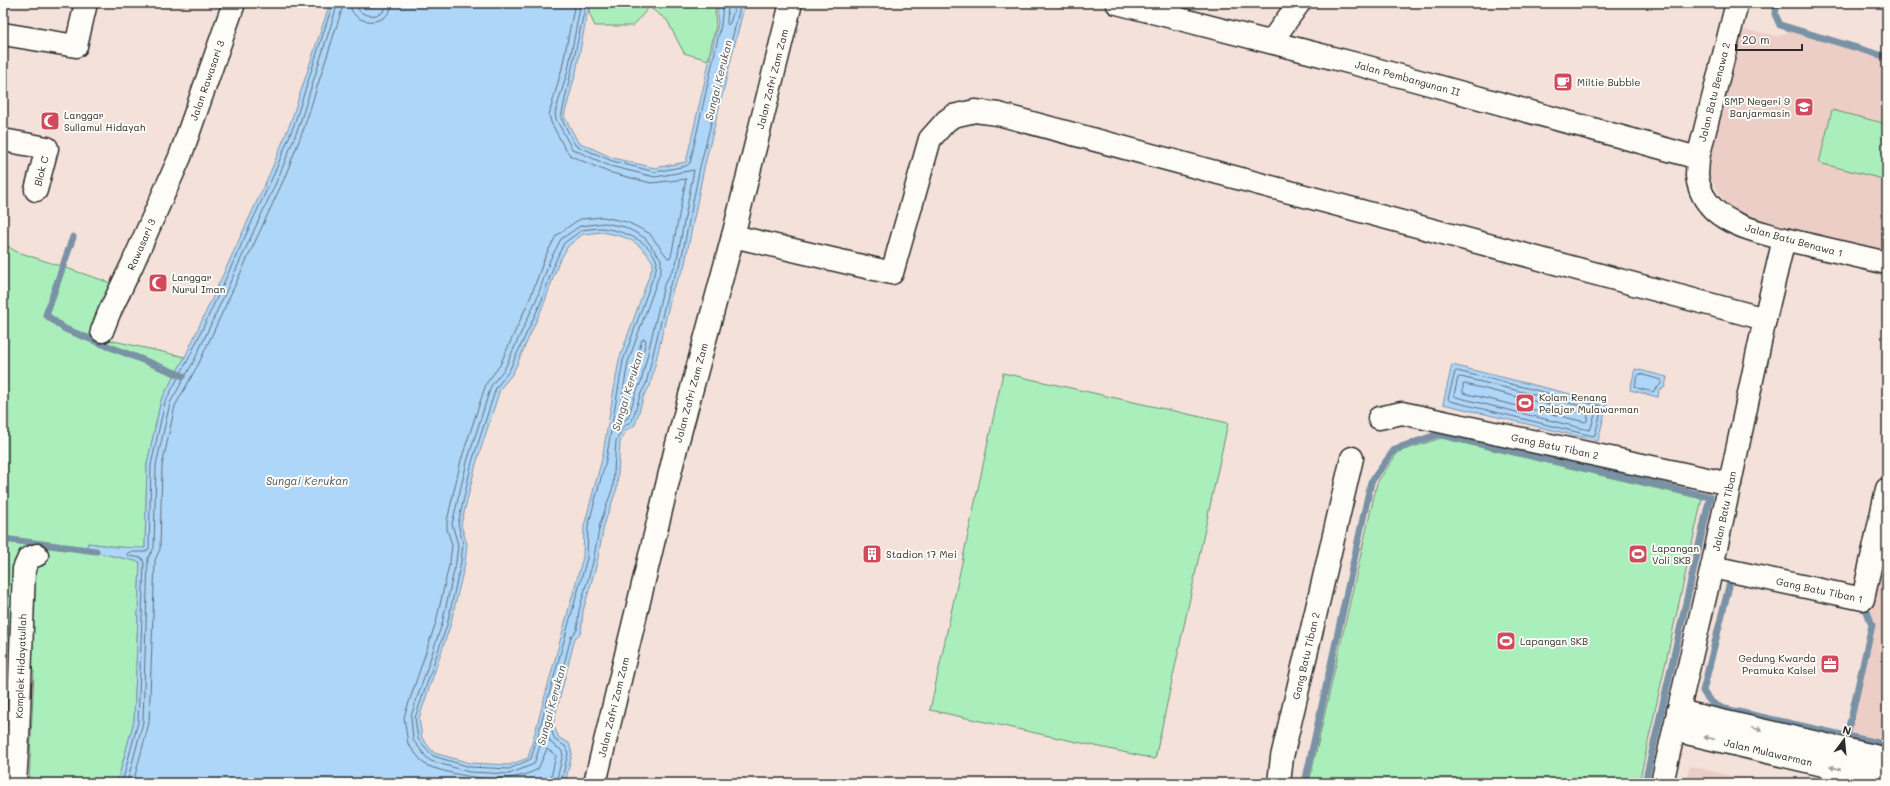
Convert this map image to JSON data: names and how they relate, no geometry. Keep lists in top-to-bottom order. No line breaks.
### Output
{"streets":{"street":["Jalan Pembangunan II","Jalan Zafri Zam Zam","Jalan Rawasari 3","Jalan Batu Benawa 2","Blok C","Jalan Batu Benawa 1","Rawasari 3","Gang Batu Tiban 2","Jalan Batu Tiban","Gang Batu Tiban 1","Komplek Hidayatullah","Jalan Mulawarman"]},"crossings":[["Jalan Pembangunan II","Jalan Batu Benawa 2"],["Jalan Pembangunan II","Jalan Batu Benawa 1"],["Jalan Rawasari 3","Rawasari 3"],["Jalan Batu Benawa 2","Jalan Batu Benawa 1"],["Jalan Batu Benawa 1","Jalan Batu Tiban"],["Gang Batu Tiban 2","Jalan Batu Tiban"],["Jalan Batu Tiban","Gang Batu Tiban 1"],["Jalan Batu Tiban","Jalan Mulawarman"]],"water":["Sungai Kerukan"],"places":{"cafe":["Miltie Bubble"],"school or university":["SMP Negeri 9 Banjarmasin"],"mosque":["Langgar Sullamul Hidayah","Langgar Nurul Iman"],"sports":["Kolam Renang Pelajar Mulawarman","Lapangan Voli SKB","Lapangan SKB"],"building":["Stadion 17 Mei"],"office":["Gedung Kwarda Pramuka Kalsel"]},"scale_bar":"20 m","north":"top"}
